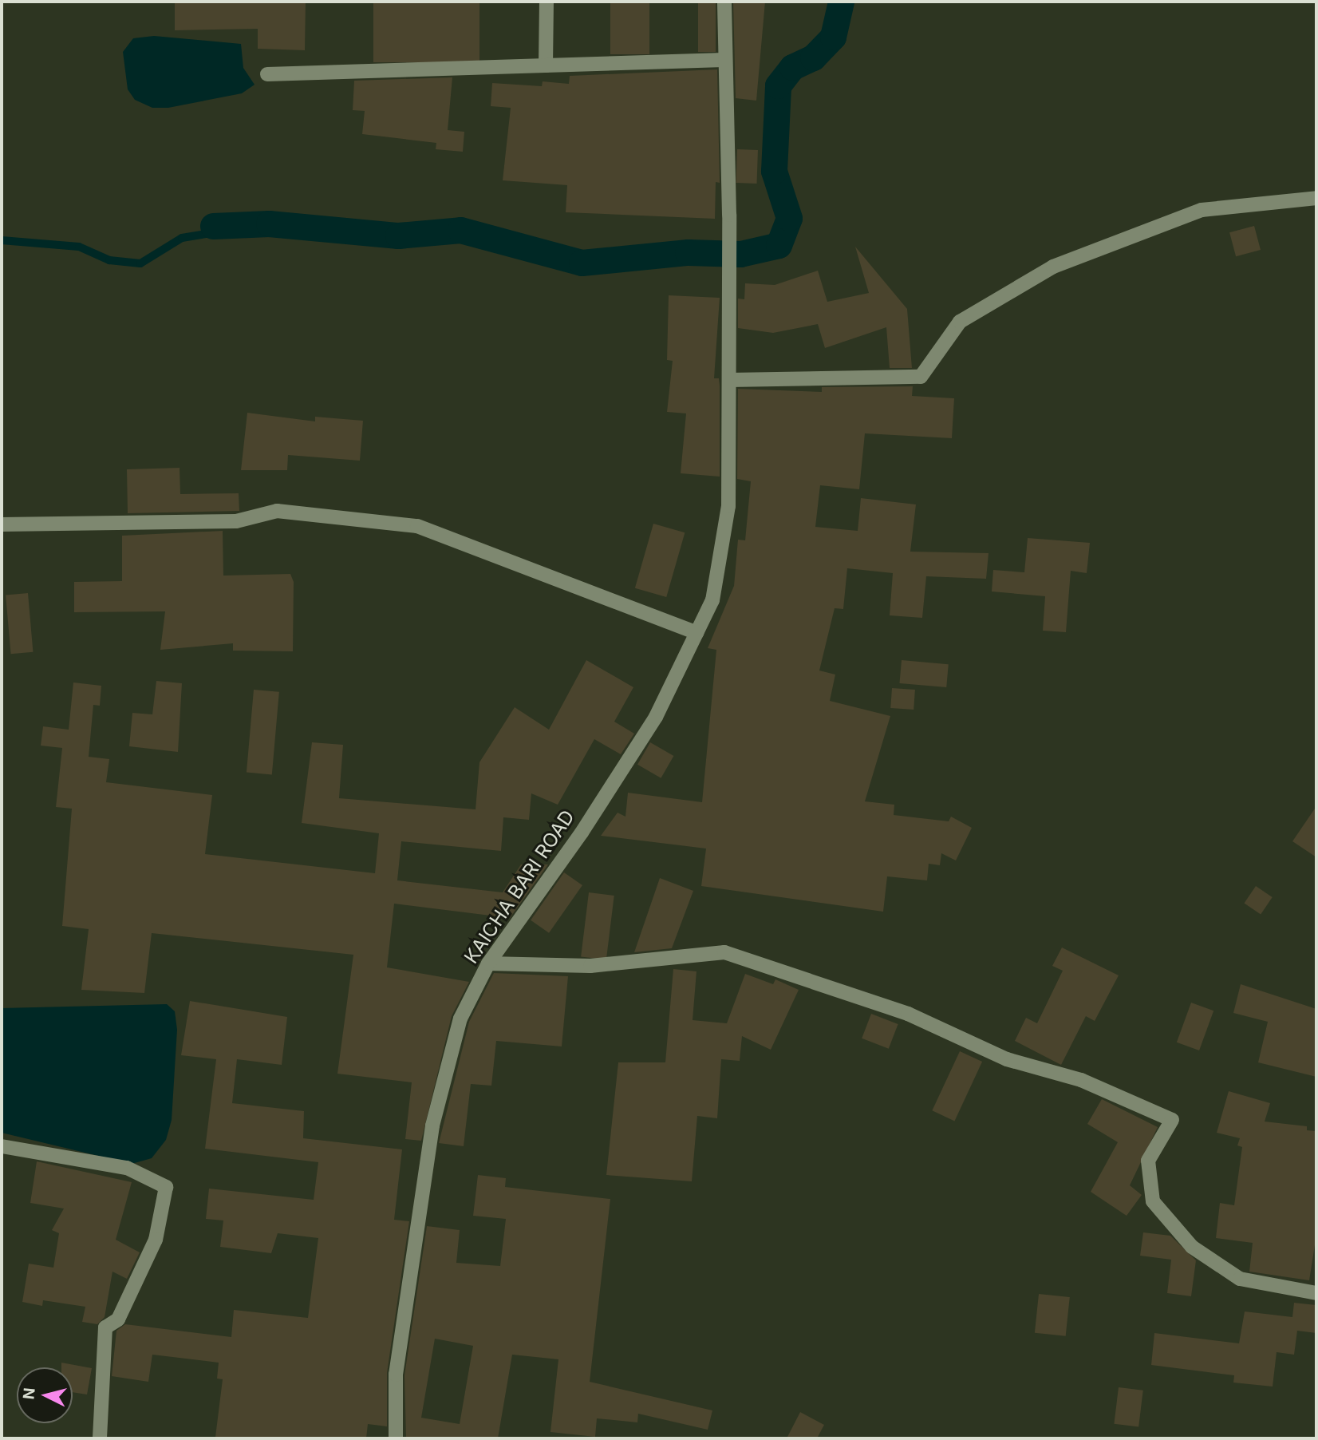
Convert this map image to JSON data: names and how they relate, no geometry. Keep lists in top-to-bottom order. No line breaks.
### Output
{"streets":{"street":["KAICHA BARI ROAD"]},"north":"left"}
